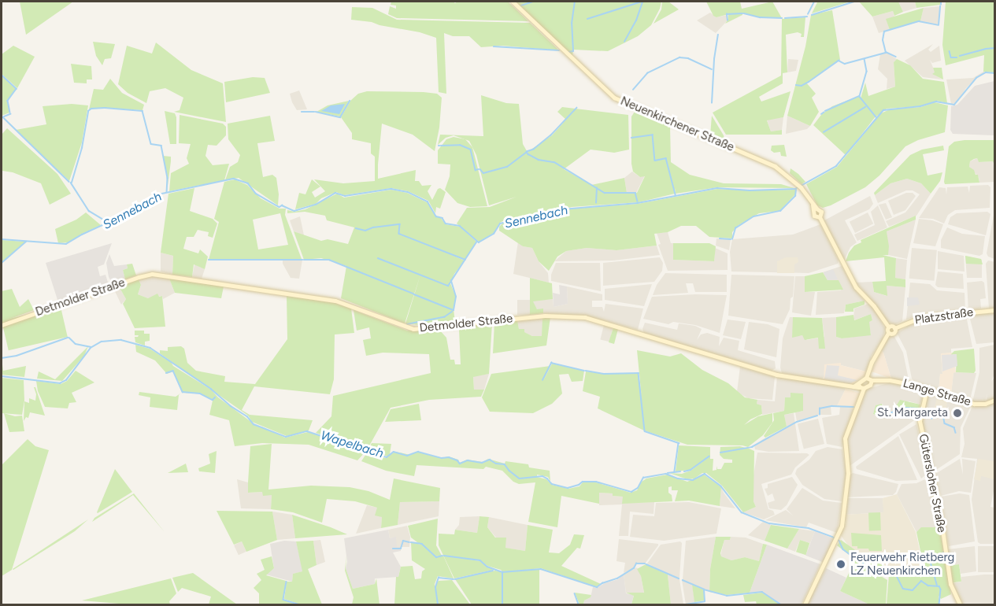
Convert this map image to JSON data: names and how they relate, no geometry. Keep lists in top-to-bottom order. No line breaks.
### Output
{"streets":{"main road":["Neuenkirchener Straße","Detmolder Straße","Platzstraße","Lange Straße","Gütersloher Straße"]},"crossings":[["Lange Straße","Gütersloher Straße"]],"water":["Sennebach","Wapelbach"],"places":["St. Margareta","Feuerwehr Rietberg LZ Neuenkirchen"]}
